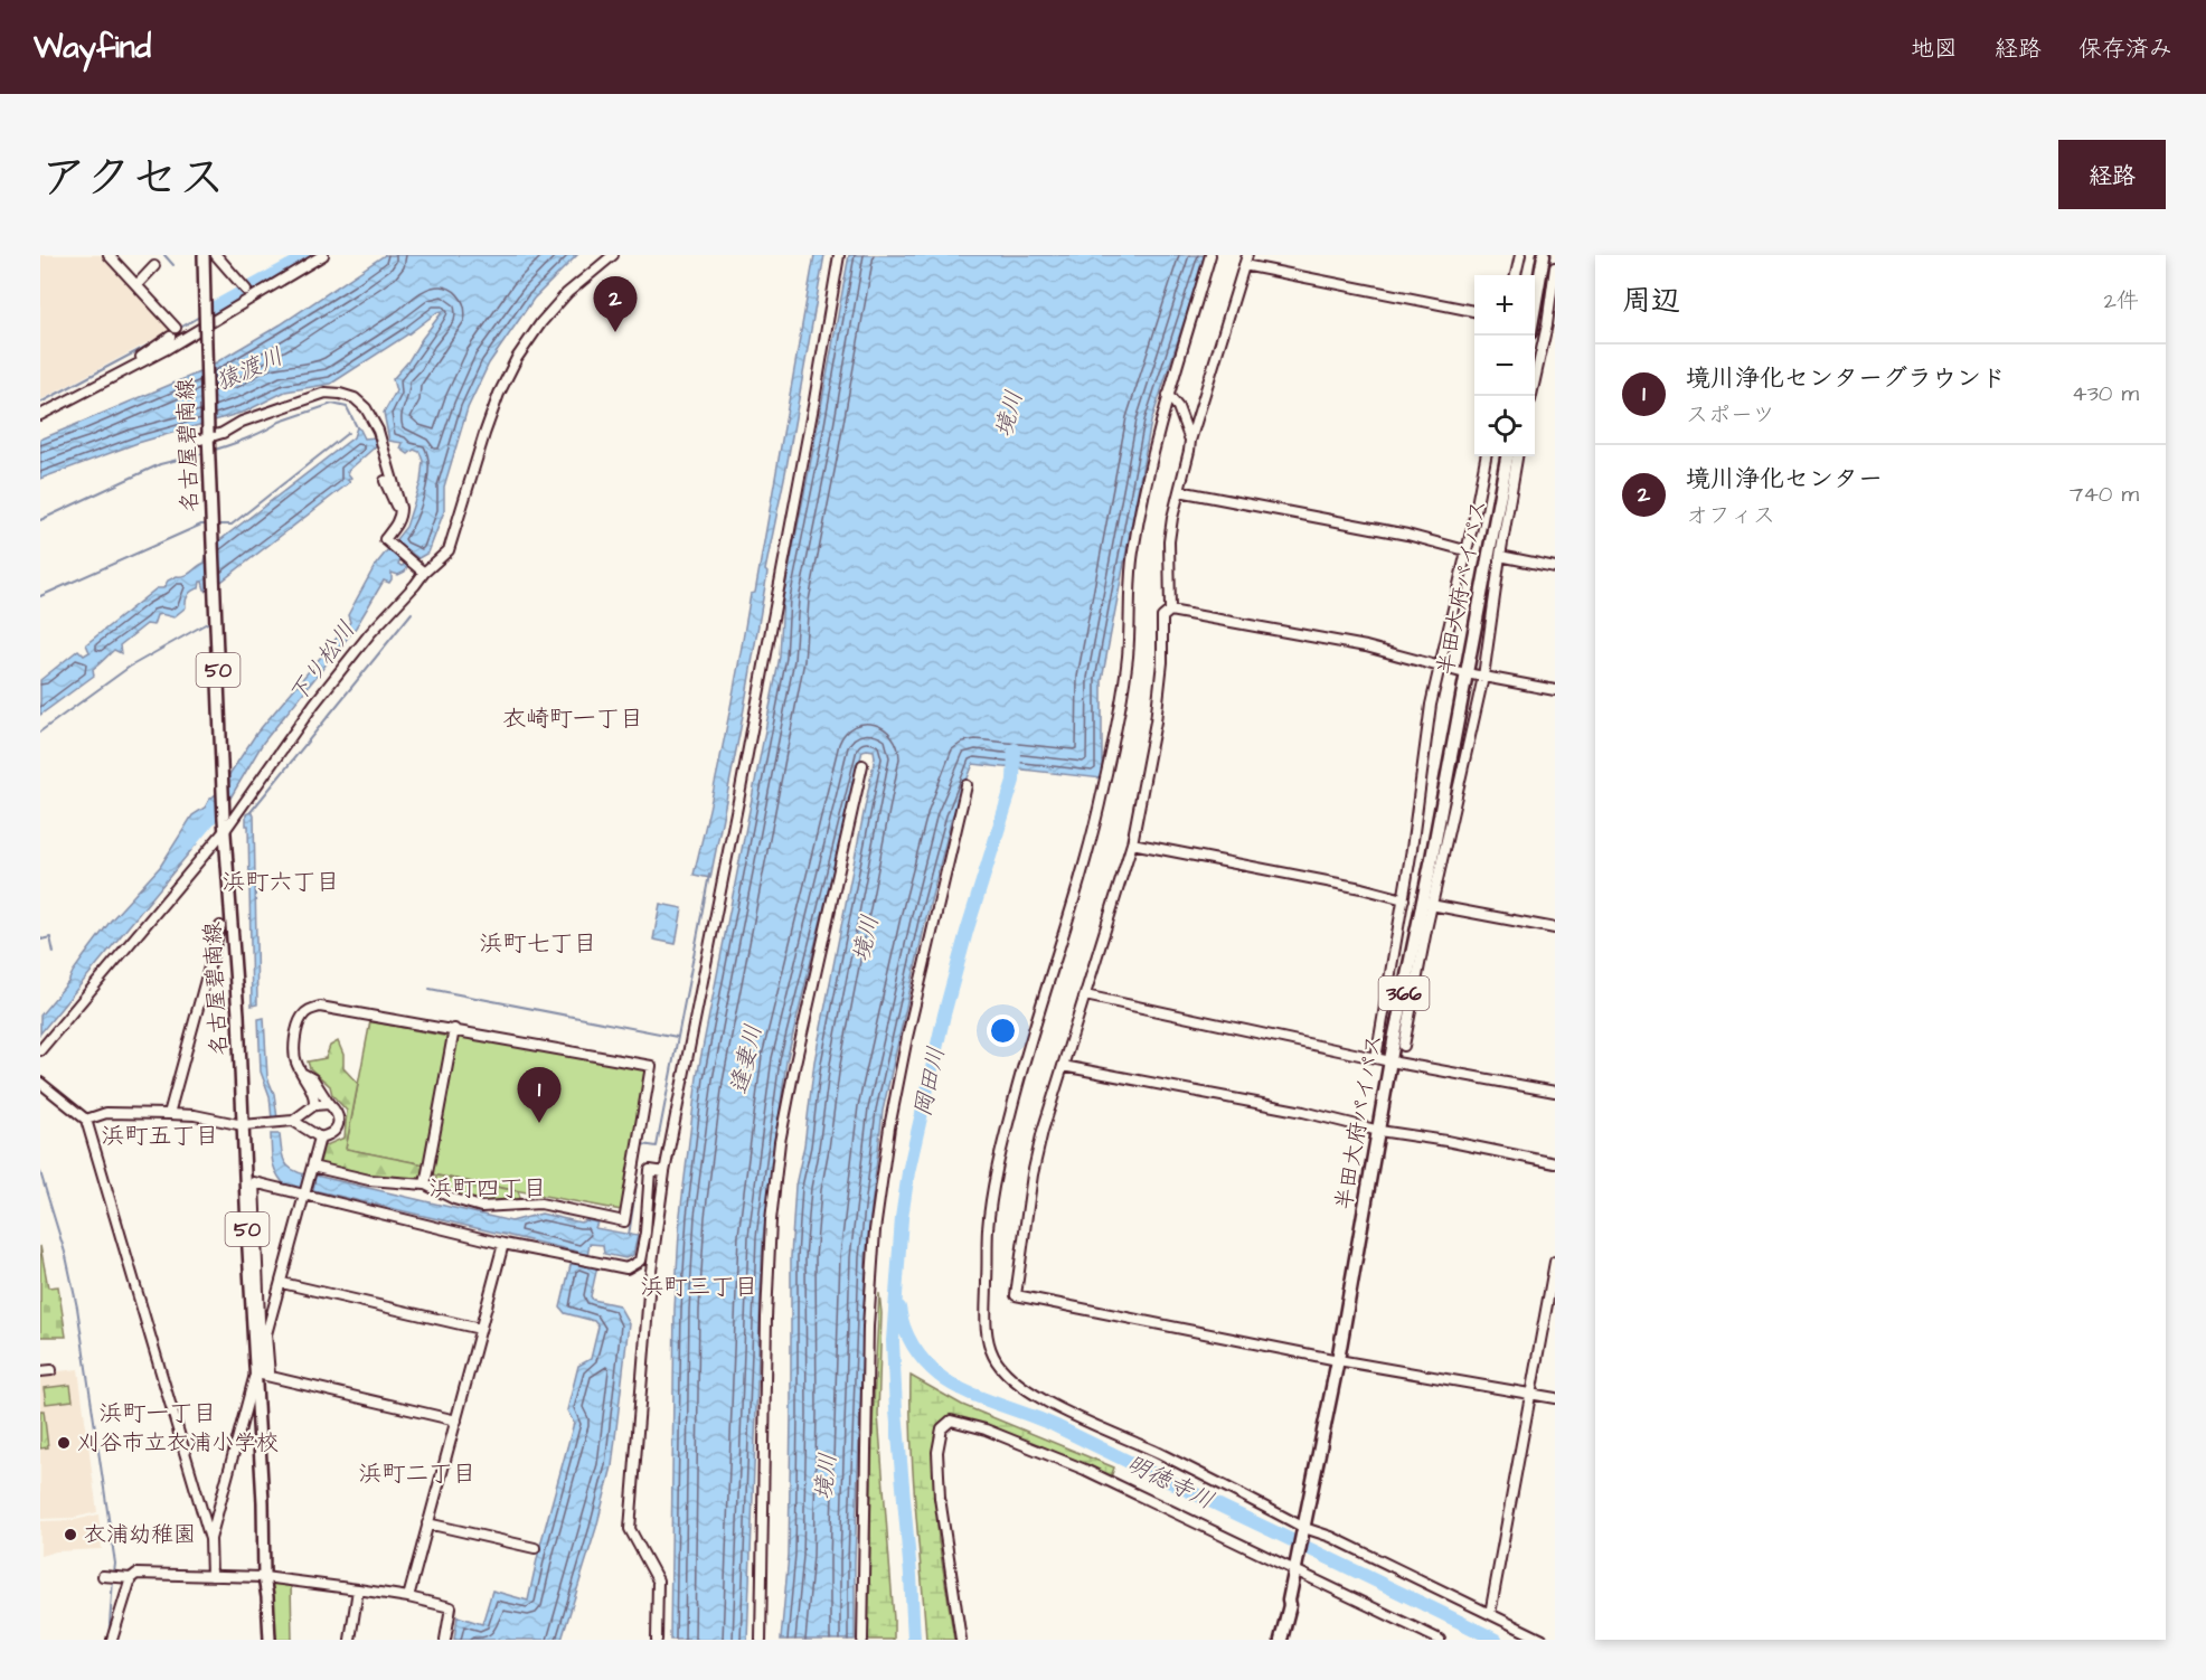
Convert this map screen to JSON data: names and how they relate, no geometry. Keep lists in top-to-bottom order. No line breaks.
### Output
{"streets":{"highway":["半田大府パイパス","366"],"main road":["名古屋碧南線","50"]},"districts":["衣崎町一丁目","浜町六丁目","浜町七丁目","浜町五丁目","浜町四丁目","浜町三丁目","浜町一丁目","浜町二丁目"],"water":["猿渡川","境川","下り松川","逢妻川","岡田川","明徳寺川"],"places":["刈谷市立衣浦小学校","衣浦幼稚園"],"page":{"header":"Wayfind","nav":["地図","経路","保存済み"],"title":"アクセス","buttons":"経路","heading":["周辺","2件"],"map_buttons":["+","−"],"pins":["2","1"],"list":[{"mark":"1","name":"境川浄化センターグラウンド","note":"スポーツ","value":"430 m"},{"mark":"2","name":"境川浄化センター","note":"オフィス","value":"740 m"}]}}
